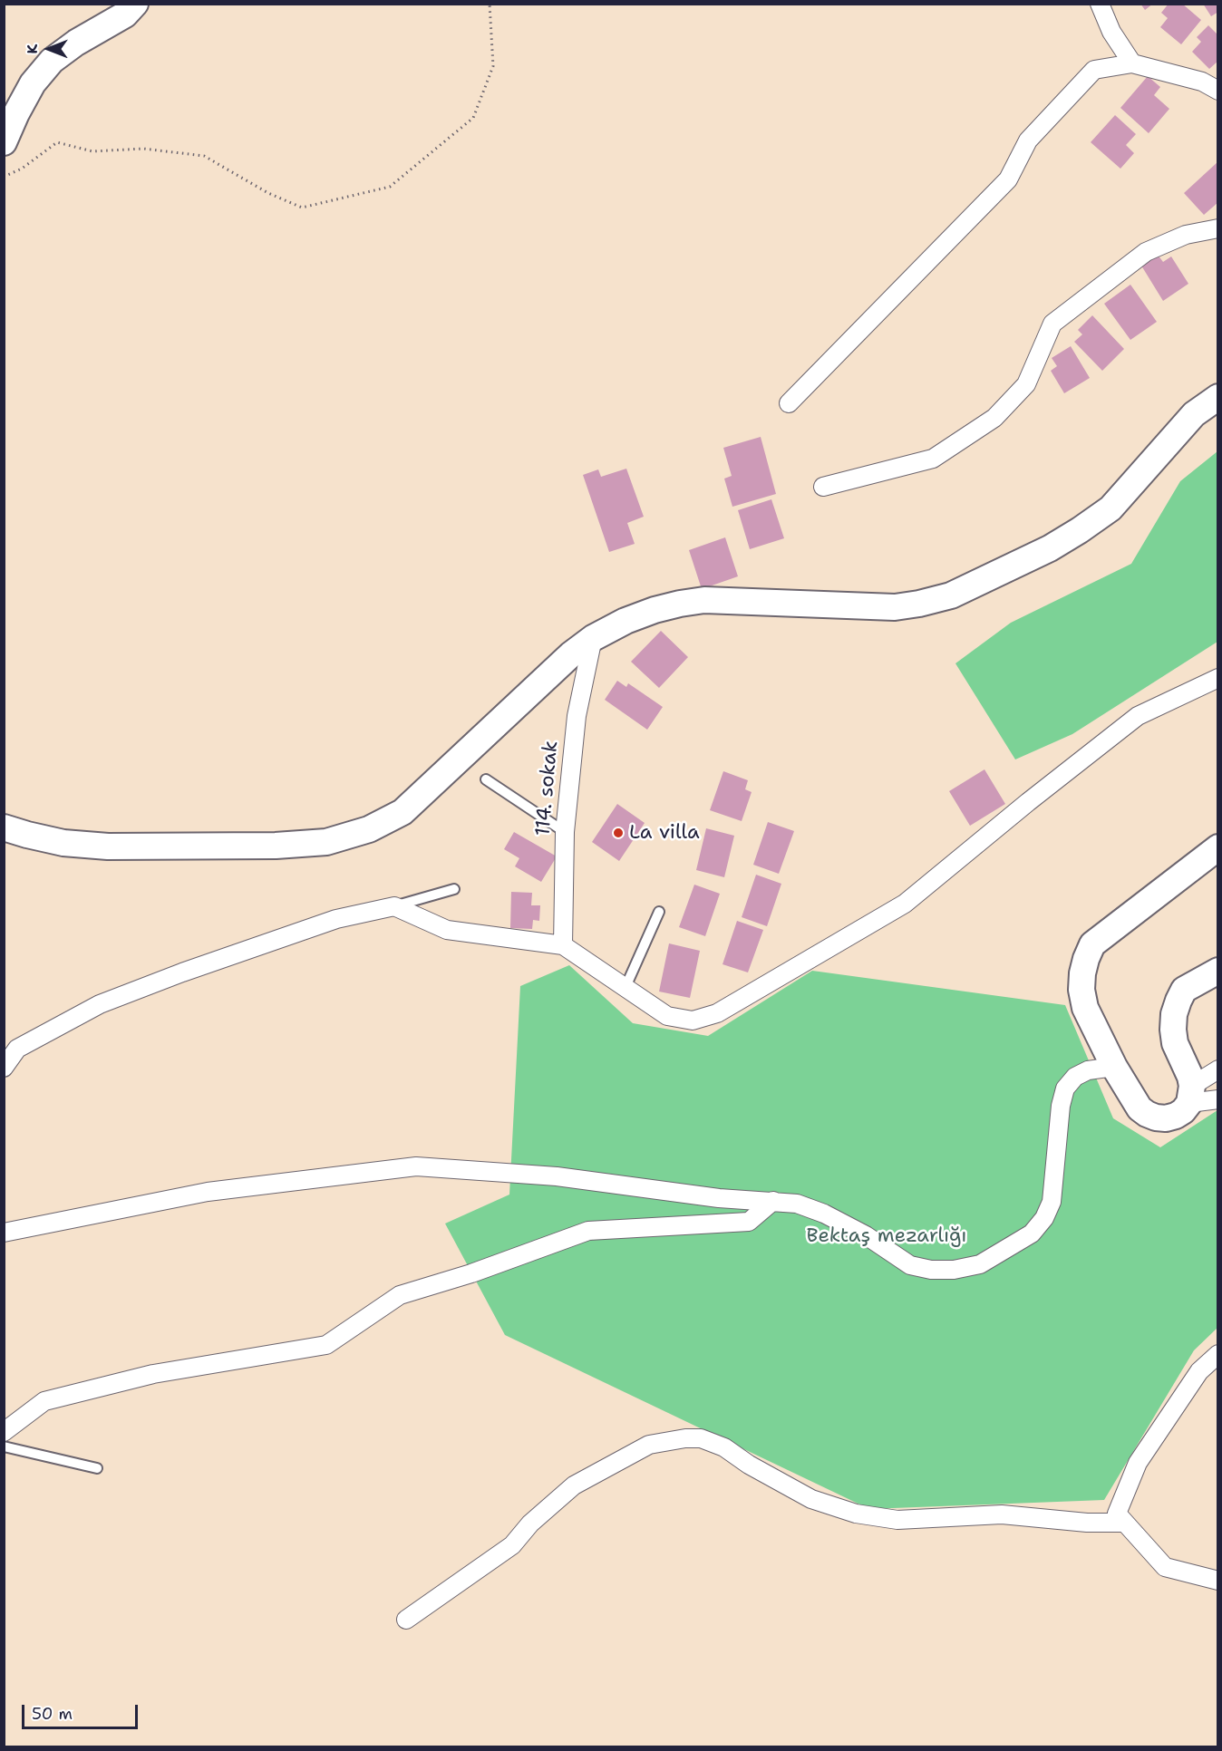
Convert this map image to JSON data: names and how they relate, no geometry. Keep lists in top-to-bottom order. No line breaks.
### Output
{"streets":{"street":["114. sokak"]},"parks":["Bektaş mezarlığı"],"places":["La villa"],"scale_bar":"50 m","north":"left"}
